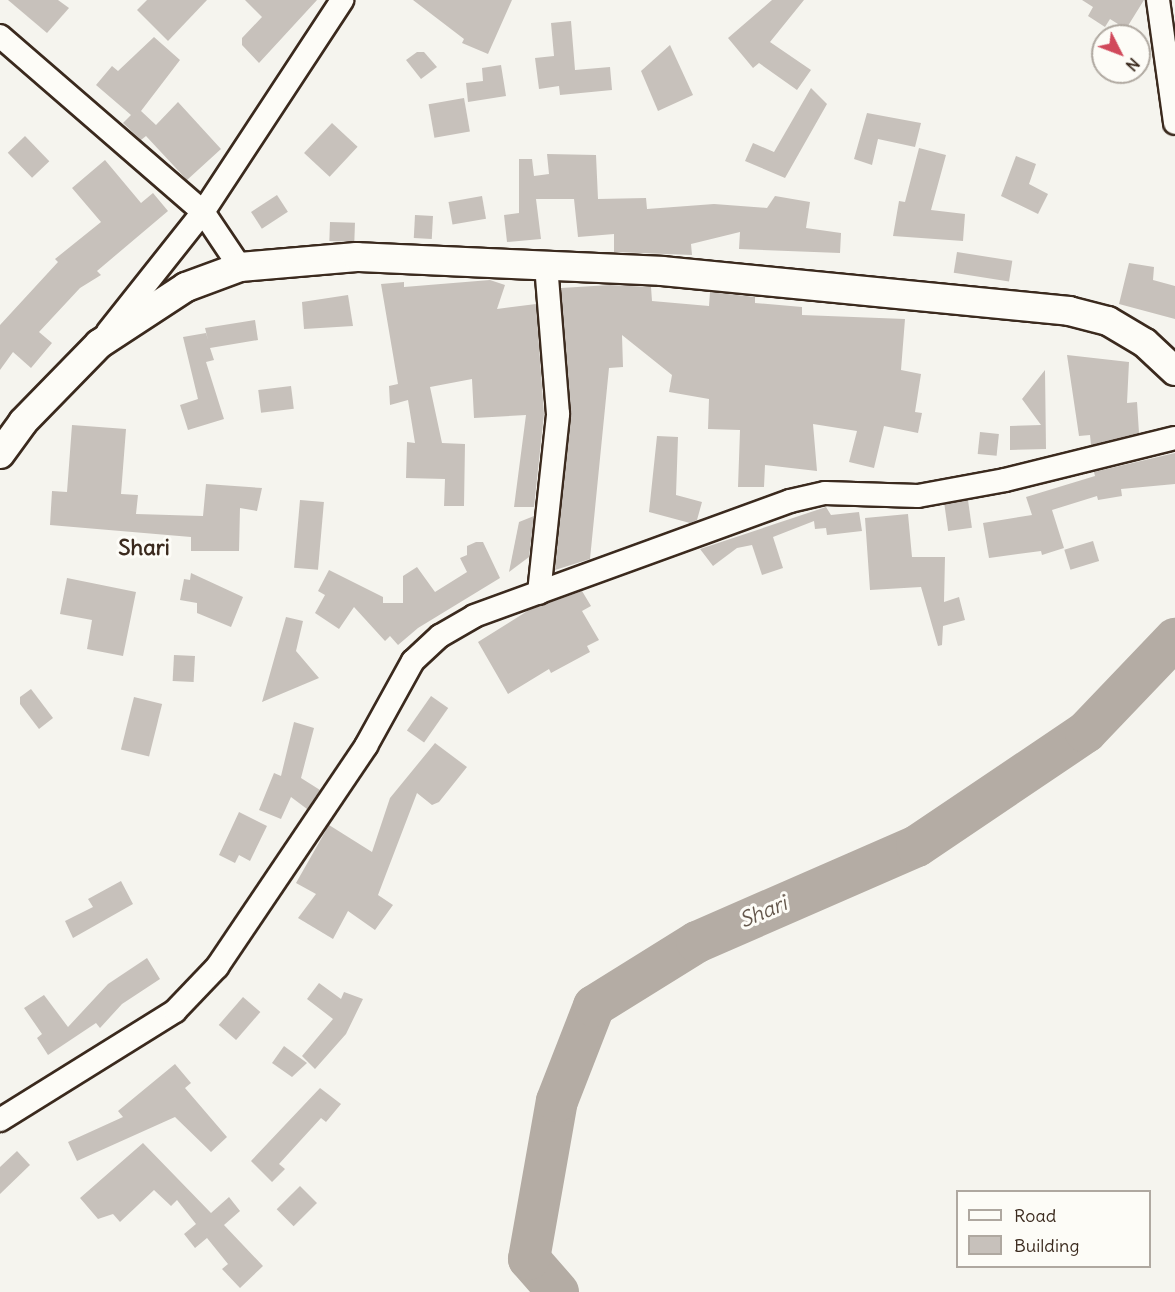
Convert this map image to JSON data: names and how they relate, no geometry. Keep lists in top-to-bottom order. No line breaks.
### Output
{"districts":["Shari"],"water":["Shari"],"legend":["Road","Building"],"north":"bottom right"}
